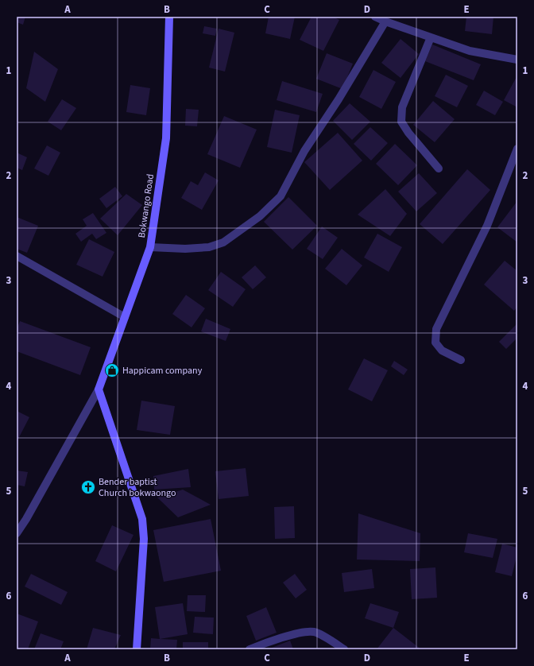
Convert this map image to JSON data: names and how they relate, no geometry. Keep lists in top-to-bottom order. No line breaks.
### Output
{"streets":{"street":["Bokwango Road"]},"places":{"shop":["Happicam company"],"church":["Bender baptist Church bokwaongo"]},"grid":{"columns":["A","B","C","D","E"],"rows":["1","2","3","4","5","6"]}}
